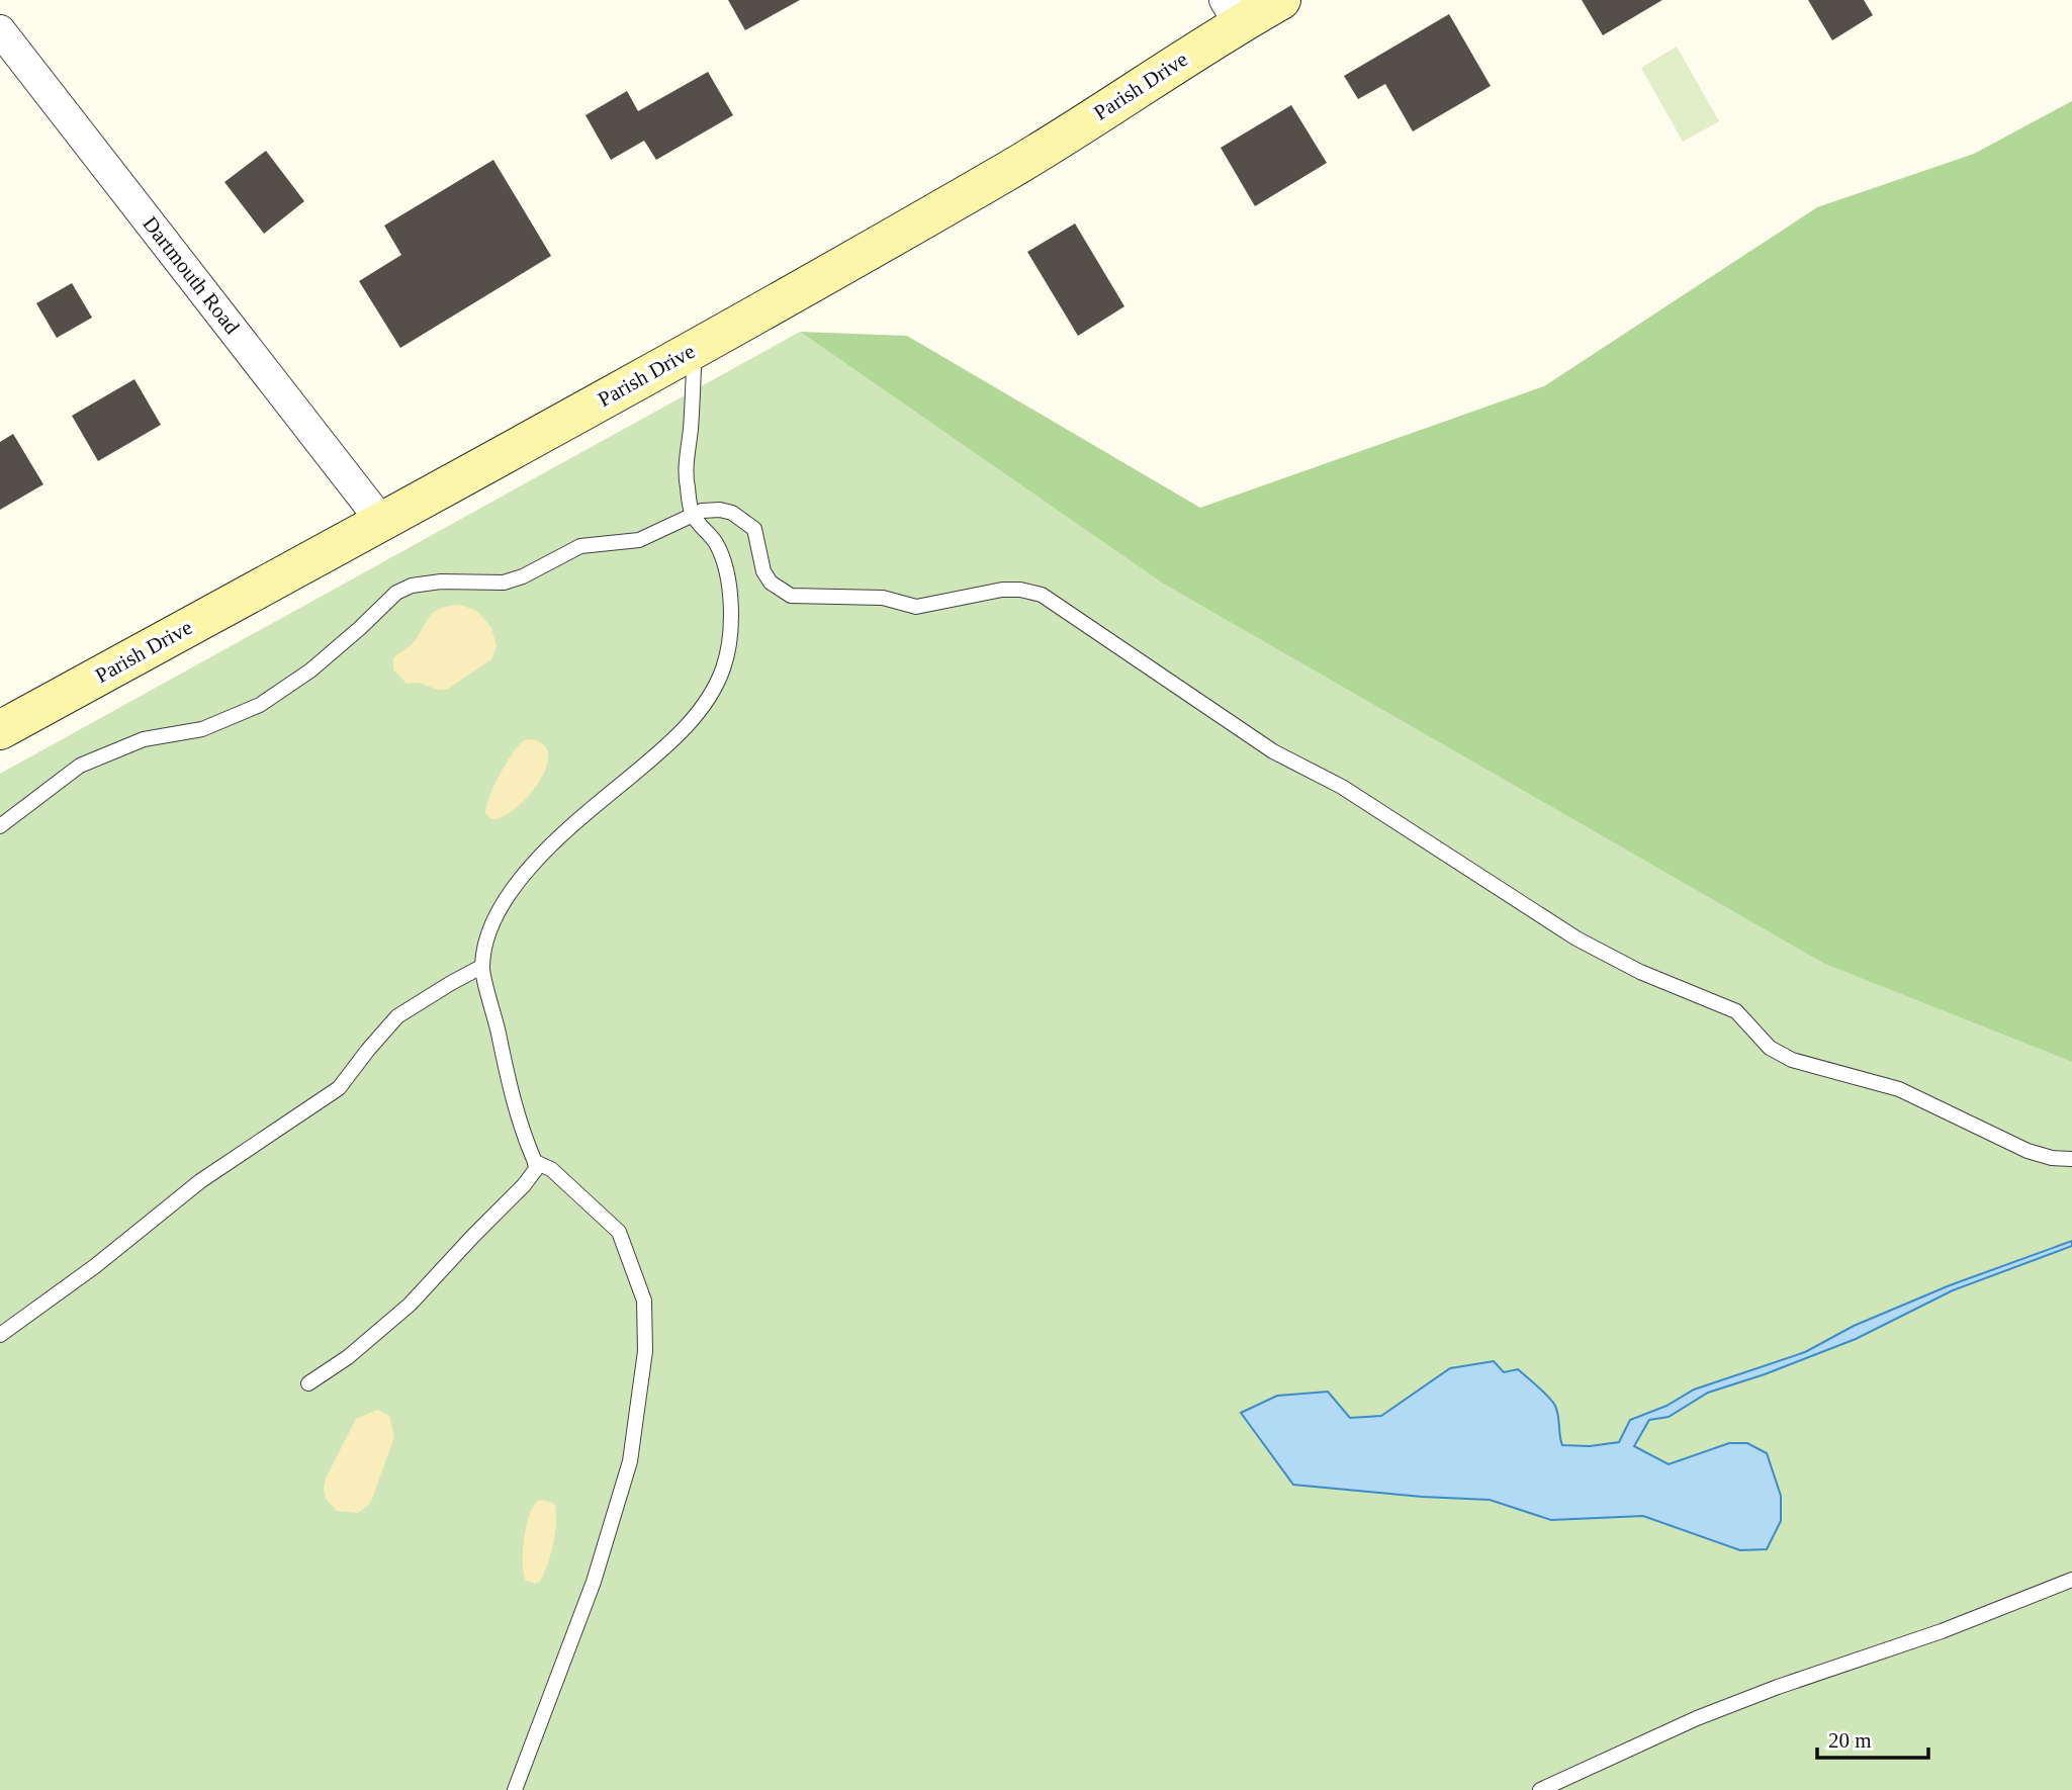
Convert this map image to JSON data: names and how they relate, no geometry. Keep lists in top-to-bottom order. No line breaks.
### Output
{"streets":{"street":["Parish Drive","Dartmouth Road"]},"crossings":[["Parish Drive","Dartmouth Road"]],"scale_bar":"20 m"}
